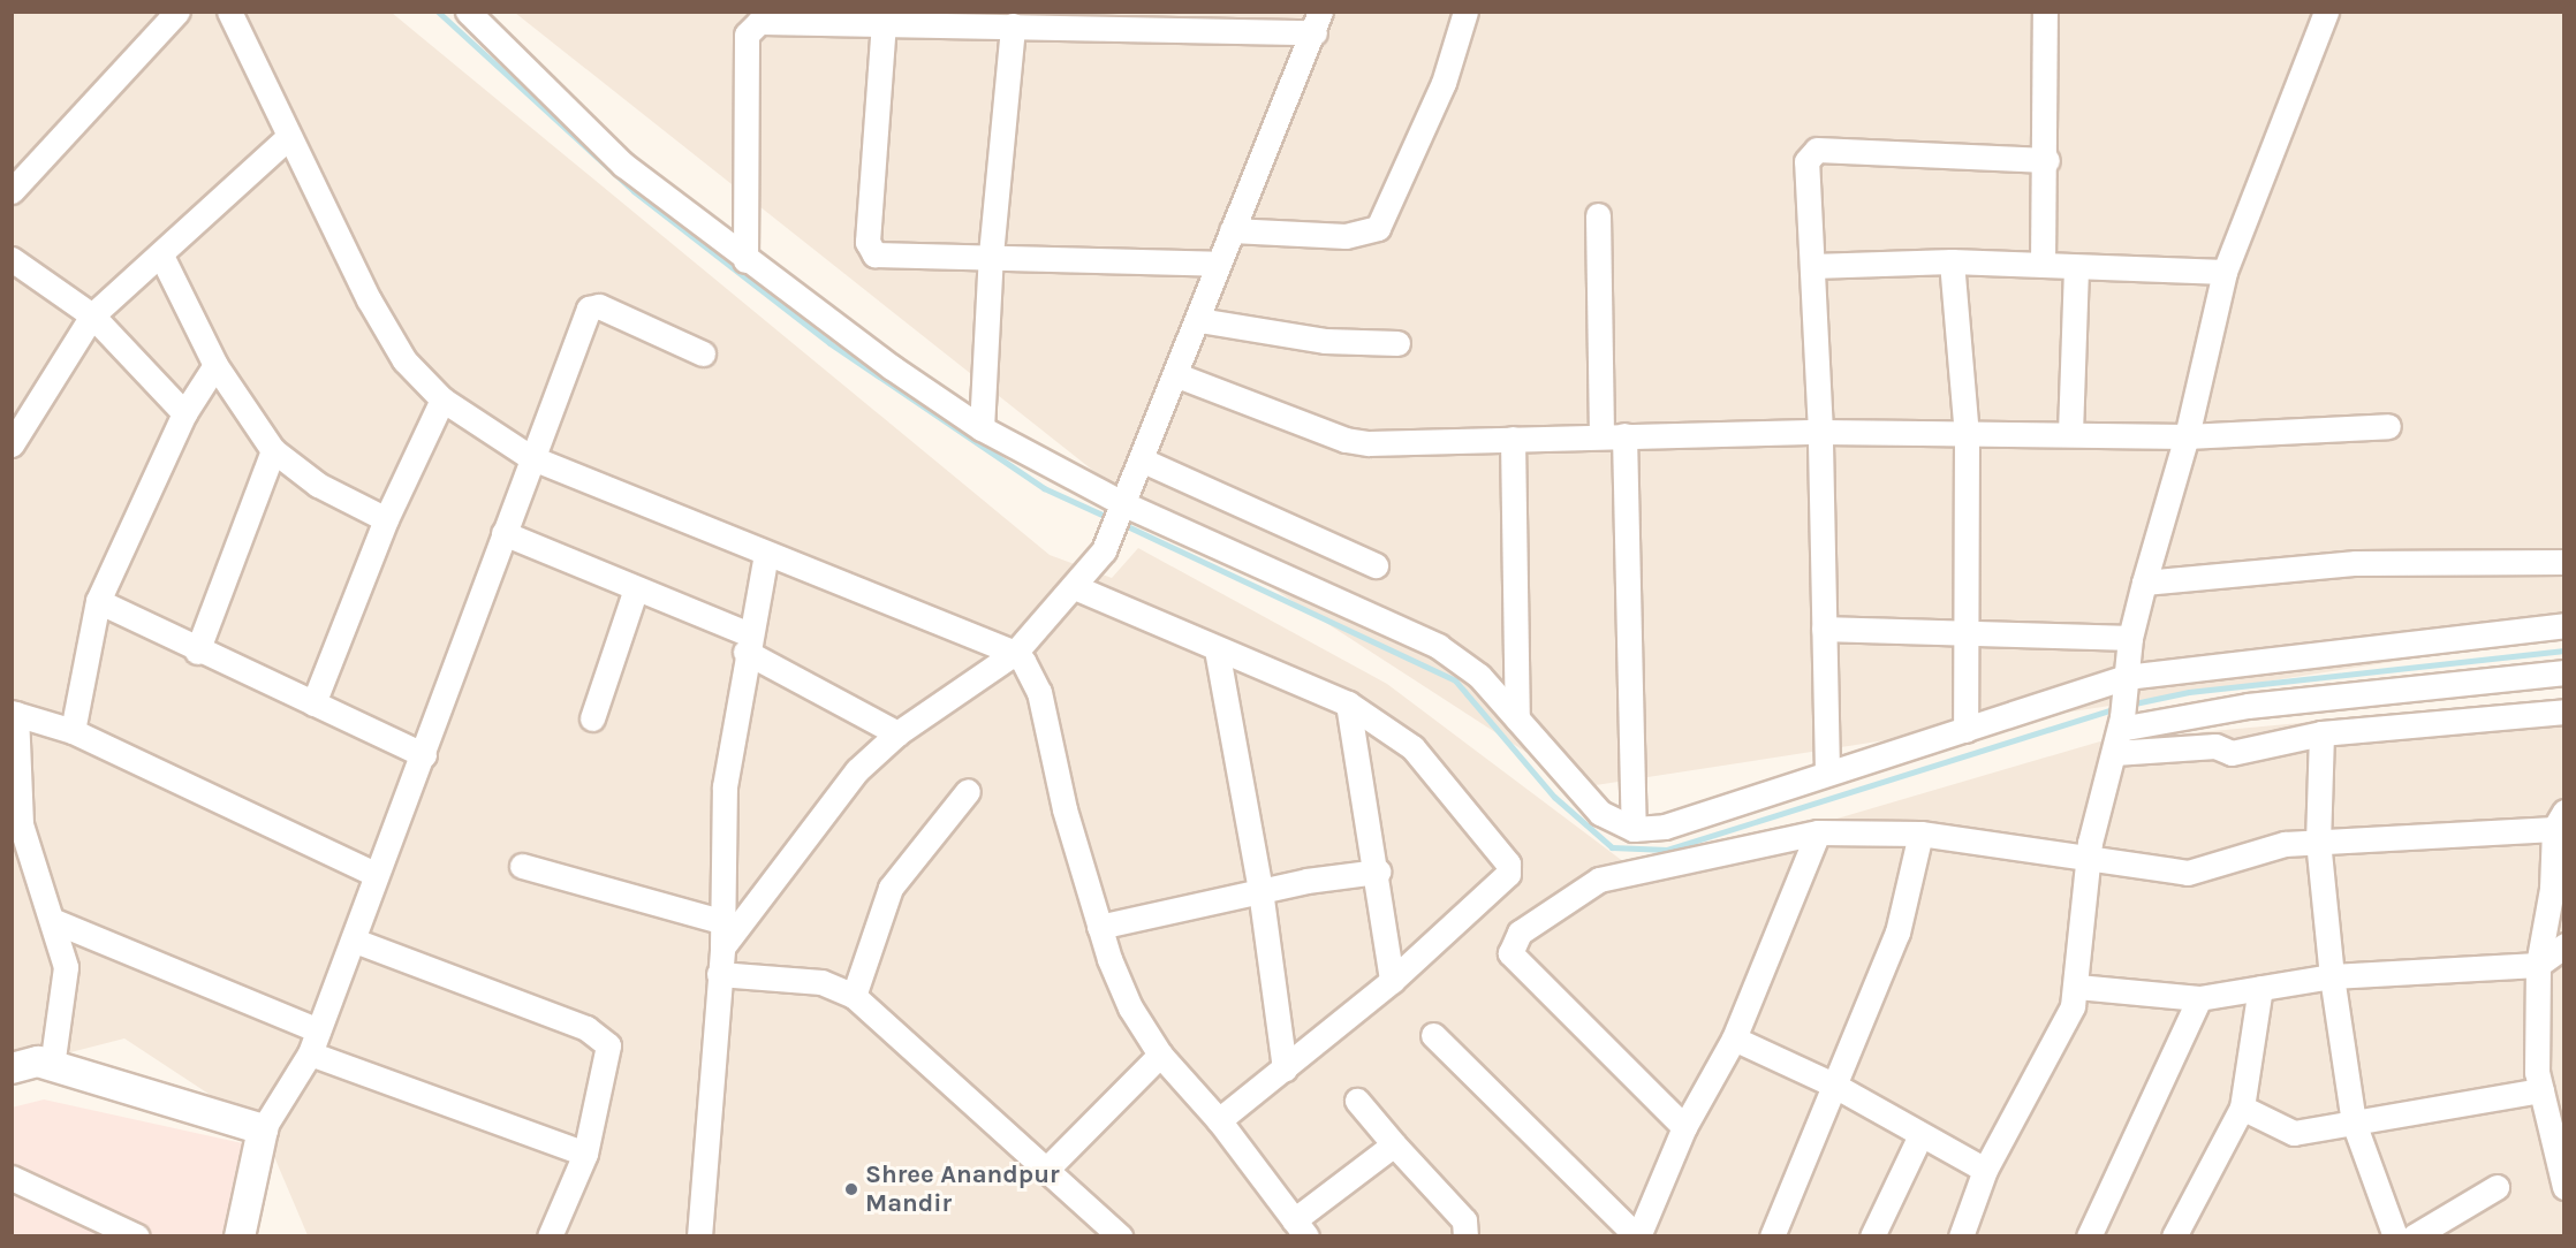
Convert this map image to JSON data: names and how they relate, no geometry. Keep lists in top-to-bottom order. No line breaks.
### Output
{"places":["Shree Anandpur Mandir"]}
